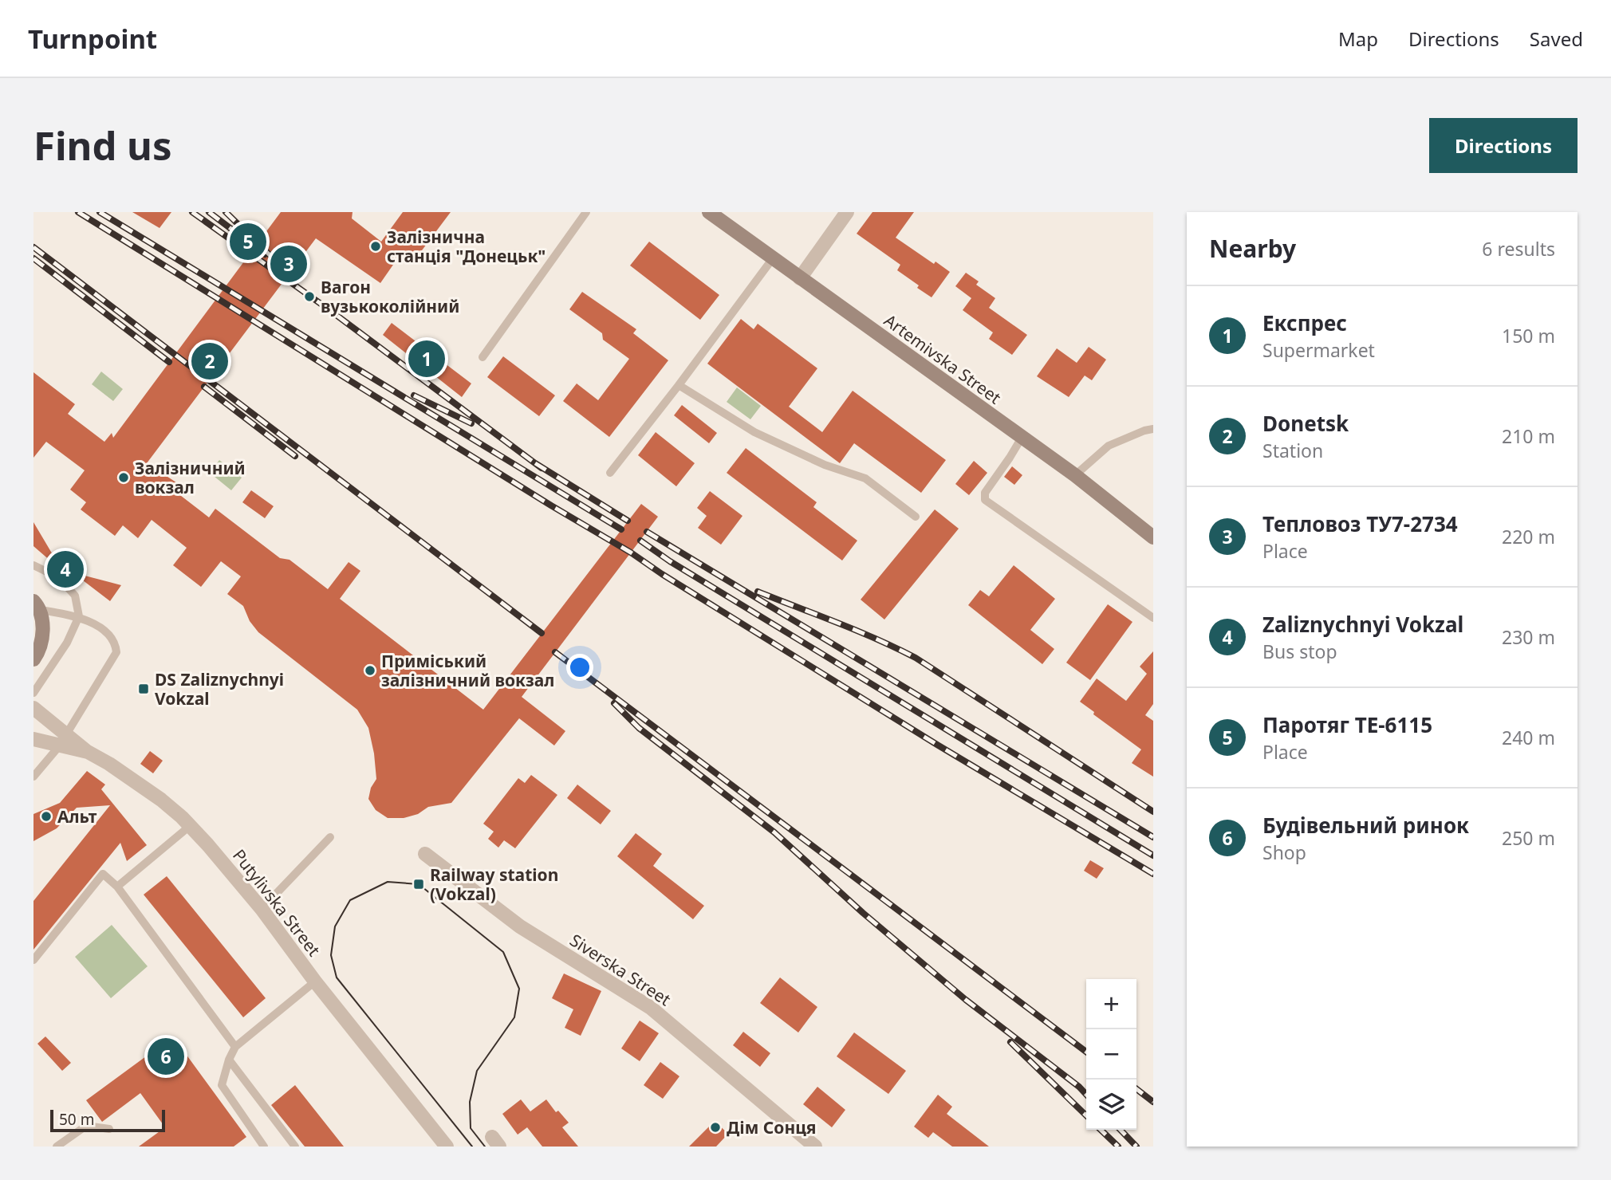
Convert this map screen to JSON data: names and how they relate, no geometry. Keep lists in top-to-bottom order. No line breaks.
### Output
{"streets":{"main road":["Artemivska Street"],"street":["Putylivska Street","Siverska Street"]},"places":{"other":["Залізнична станція \"Донецьк\"","Вагон вузькоколійний","Залізничний вокзал","Приміський залізничний вокзал","Альт","Дім Сонця"],"transit":["DS Zaliznychnyi Vokzal","Railway station (Vokzal)"]},"scale_bar":"50 m","page":{"header":"Turnpoint","nav":["Map","Directions","Saved"],"buttons":"Directions","title":"Find us","heading":["Nearby","6 results"],"pins":["5","3","1","2","4","6"],"list":[{"mark":"1","name":"Експрес","note":"Supermarket","value":"150 m"},{"mark":"2","name":"Donetsk","note":"Station","value":"210 m"},{"mark":"3","name":"Тепловоз ТУ7-2734","note":"Place","value":"220 m"},{"mark":"4","name":"Zaliznychnyi Vokzal","note":"Bus stop","value":"230 m"},{"mark":"5","name":"Паротяг ТЕ-6115","note":"Place","value":"240 m"},{"mark":"6","name":"Будівельний ринок","note":"Shop","value":"250 m"}],"map_buttons":["+","−"],"scale":"50 m"}}
